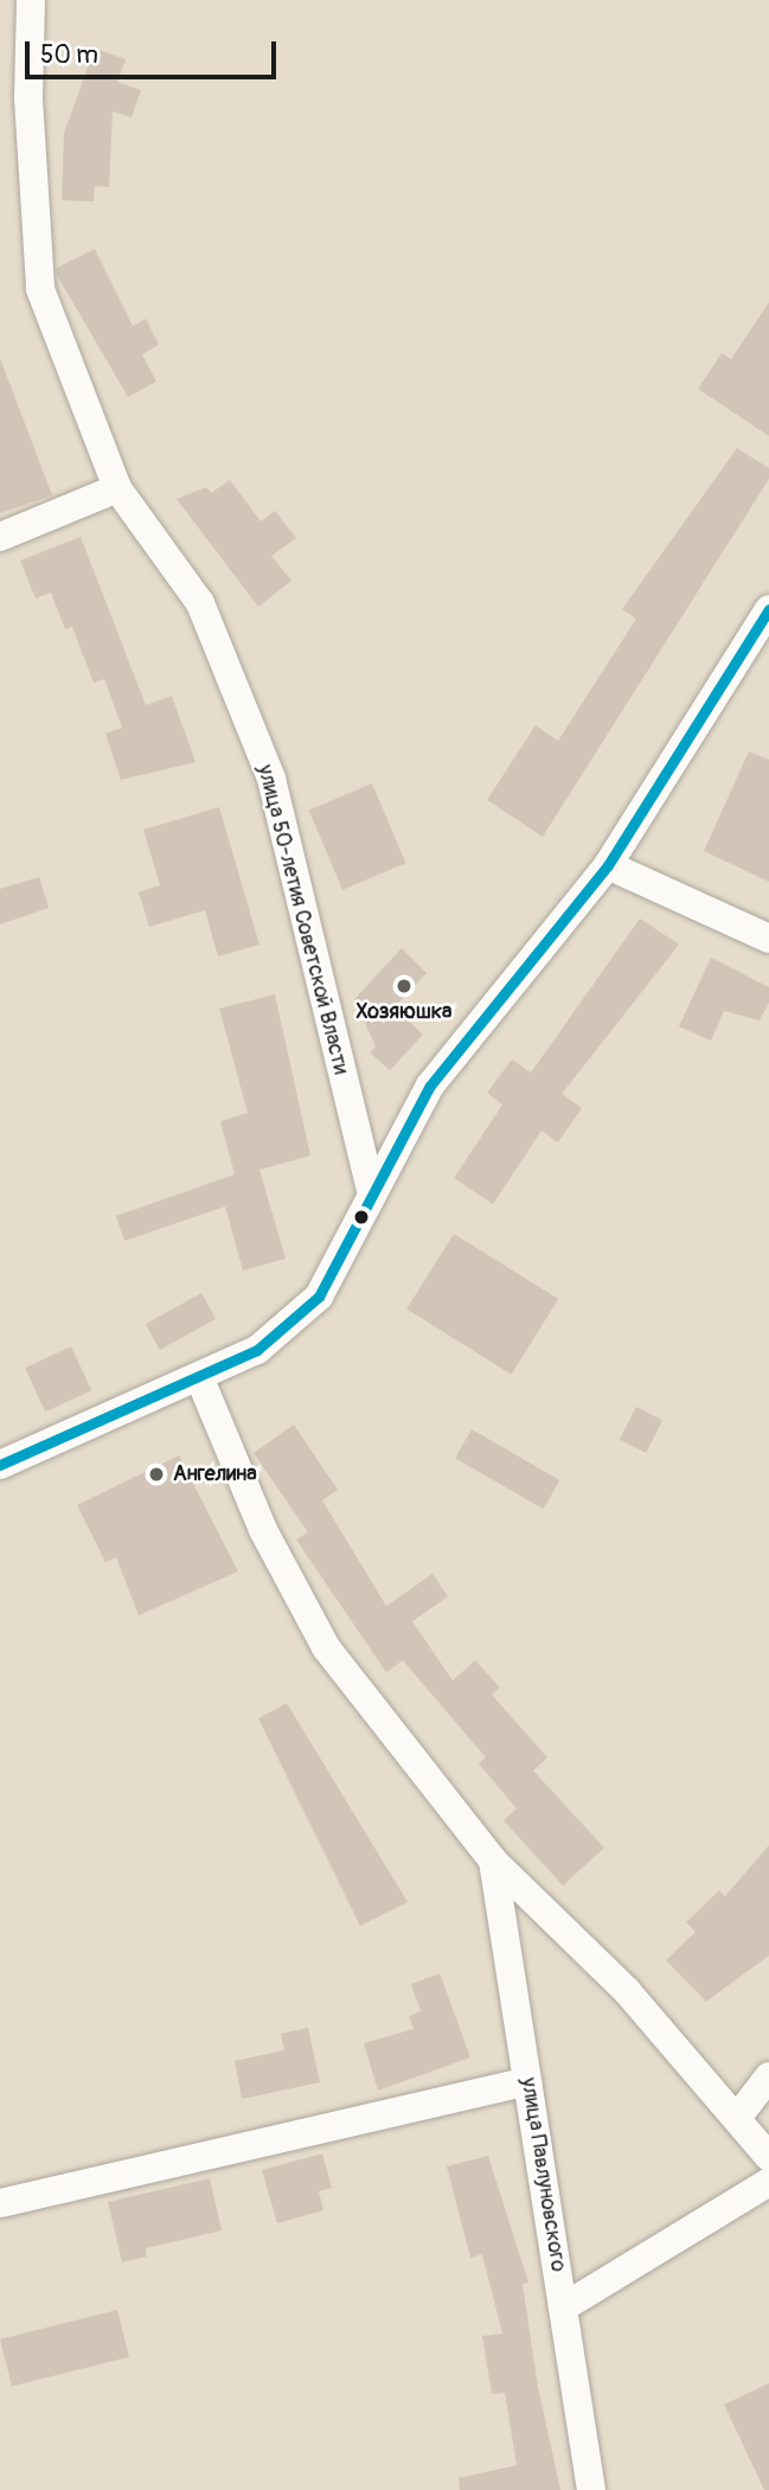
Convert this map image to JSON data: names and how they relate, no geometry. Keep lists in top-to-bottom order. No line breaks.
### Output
{"streets":{"street":["улица 50-летия Советской Власти","улица Павлуновского"]},"places":["Хозяюшка","Ангелина"],"scale_bar":"50 m"}
